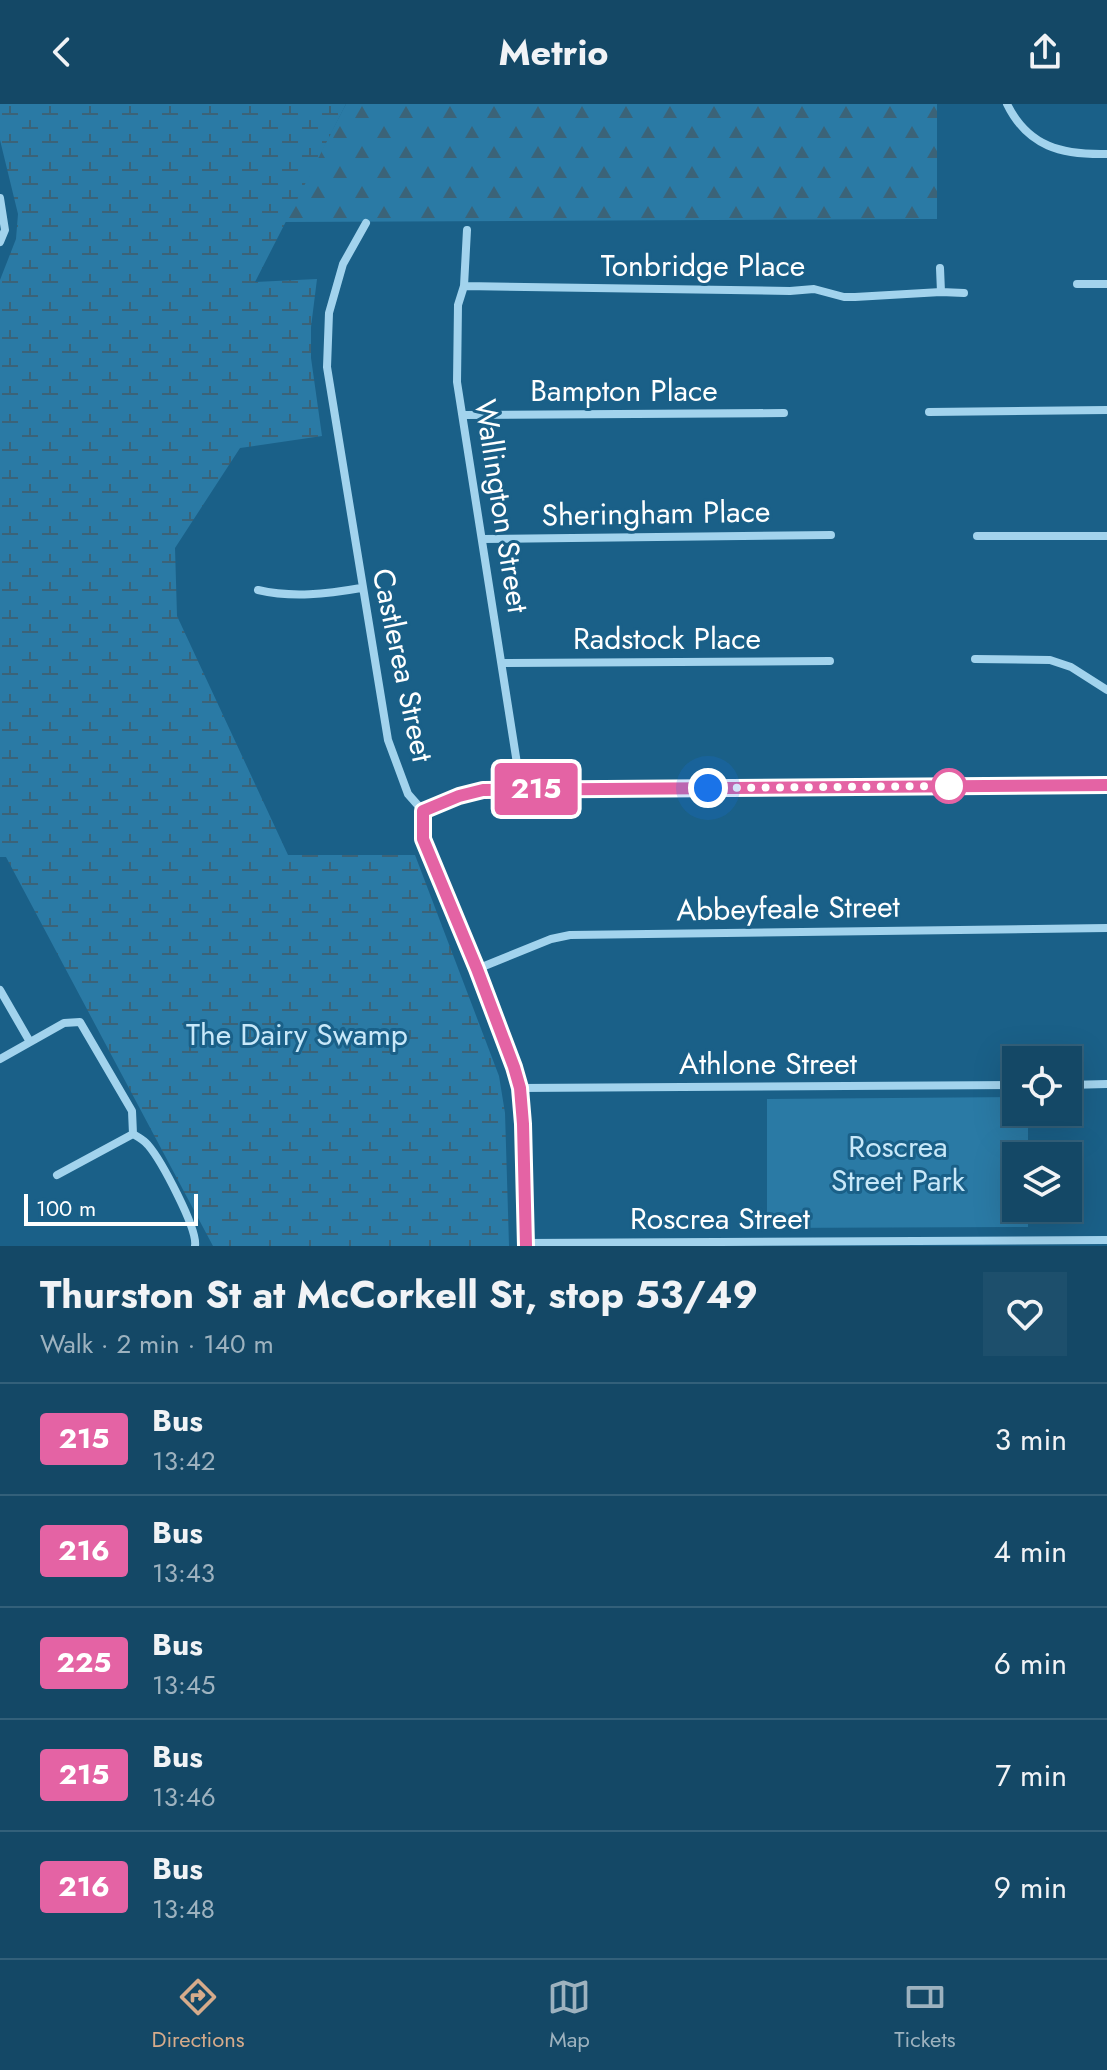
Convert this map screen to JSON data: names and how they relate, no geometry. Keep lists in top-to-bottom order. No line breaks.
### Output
{"streets":{"street":["Tonbridge Place","Bampton Place","Wallington Street","Sheringham Place","Radstock Place","Castlerea Street","Abbeyfeale Street","Athlone Street","Roscrea Street"]},"crossings":[["Tonbridge Place","Wallington Street"],["Bampton Place","Wallington Street"],["Wallington Street","Sheringham Place"],["Wallington Street","Radstock Place"],["Castlerea Street","Abbeyfeale Street"],["Castlerea Street","Athlone Street"],["Castlerea Street","Roscrea Street"]],"parks":["The Dairy Swamp","Roscrea Street Park"],"lines":["bus line 215"],"scale_bar":"100 m","page":{"header":"Metrio","on_map":"215","scale":"100 m","heading":["Thurston St at McCorkell St, stop 53/49","Walk · 2 min · 140 m"],"list":[{"mark":"215","name":"Bus","note":"13:42","value":"3 min"},{"mark":"216","name":"Bus","note":"13:43","value":"4 min"},{"mark":"225","name":"Bus","note":"13:45","value":"6 min"},{"mark":"215","name":"Bus","note":"13:46","value":"7 min"},{"mark":"216","name":"Bus","note":"13:48","value":"9 min"}],"tabs":["Directions","Map","Tickets"]}}
